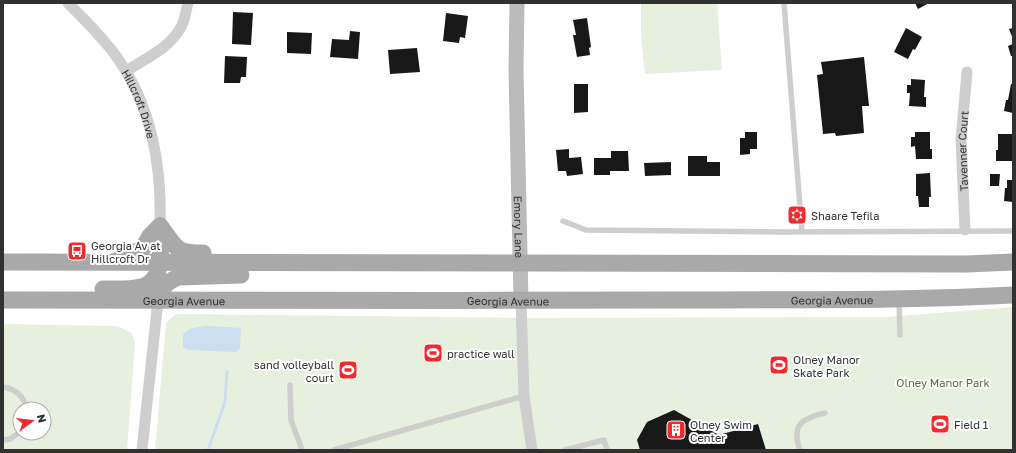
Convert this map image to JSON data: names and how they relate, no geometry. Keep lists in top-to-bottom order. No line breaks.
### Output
{"streets":{"main road":["Georgia Avenue"],"street":["Hillcroft Drive","Tavenner Court","Emory Lane"]},"crossings":[["Emory Lane","Georgia Avenue"]],"parks":["Olney Manor Park"],"places":{"synagogue":["Shaare Tefila"],"bus stop":["Georgia Av at Hillcroft Dr"],"sports":["practice wall","Olney Manor Skate Park","sand volleyball court","Field 1"],"building":["Olney Swim Center"]},"north":"right"}
